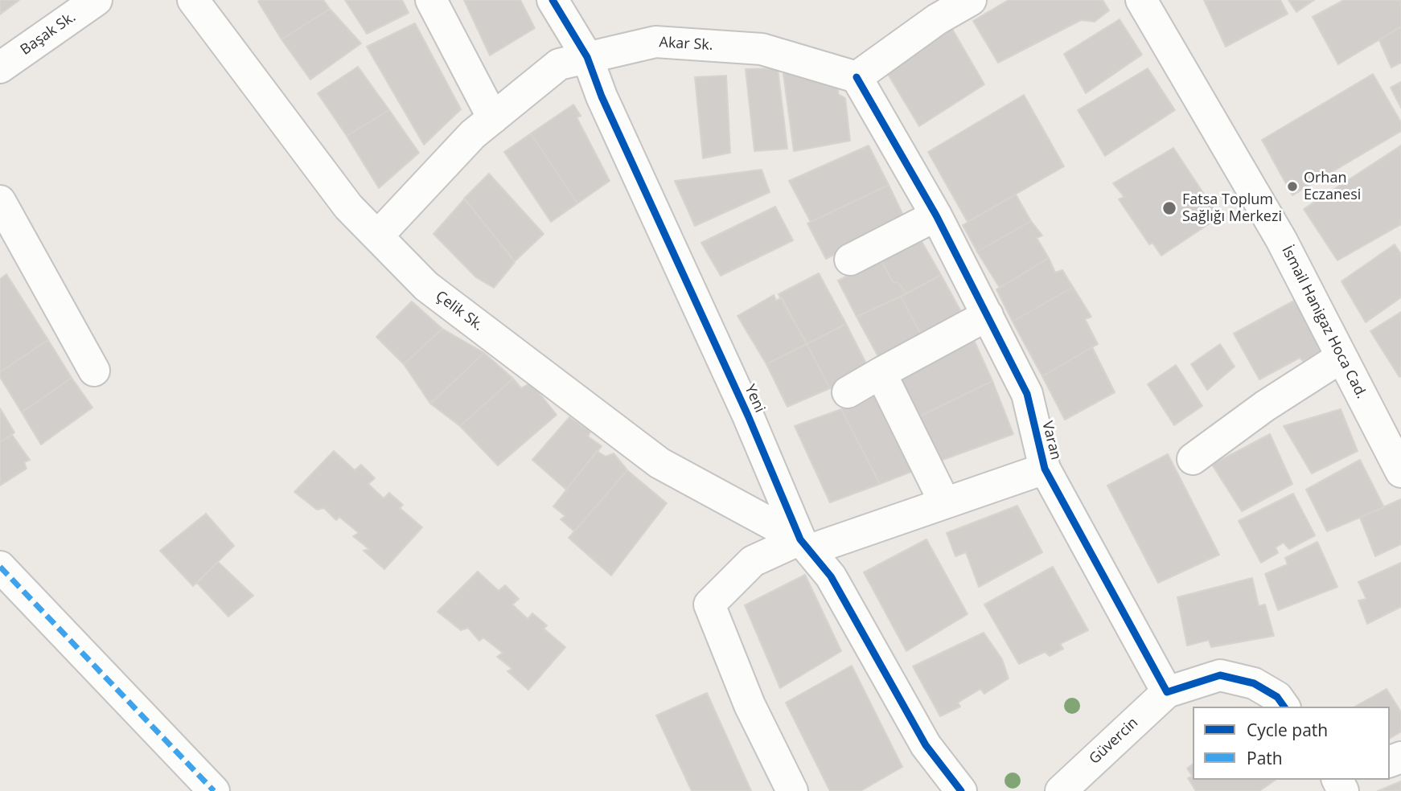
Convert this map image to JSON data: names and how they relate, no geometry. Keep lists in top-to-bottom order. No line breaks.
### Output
{"streets":{"street":["Başak Sk.","Akar Sk.","Çelik Sk.","İsmail Hanigaz Hoca Cad.","Yeni","Varan","Güvercin"]},"crossings":[["Akar Sk.","Çelik Sk."],["Akar Sk.","Yeni"],["Akar Sk.","Varan"],["Çelik Sk.","Yeni"],["Varan","Güvercin"]],"places":["Orhan Eczanesi","Fatsa Toplum Sağlığı Merkezi"],"legend":["Cycle path","Path"]}
